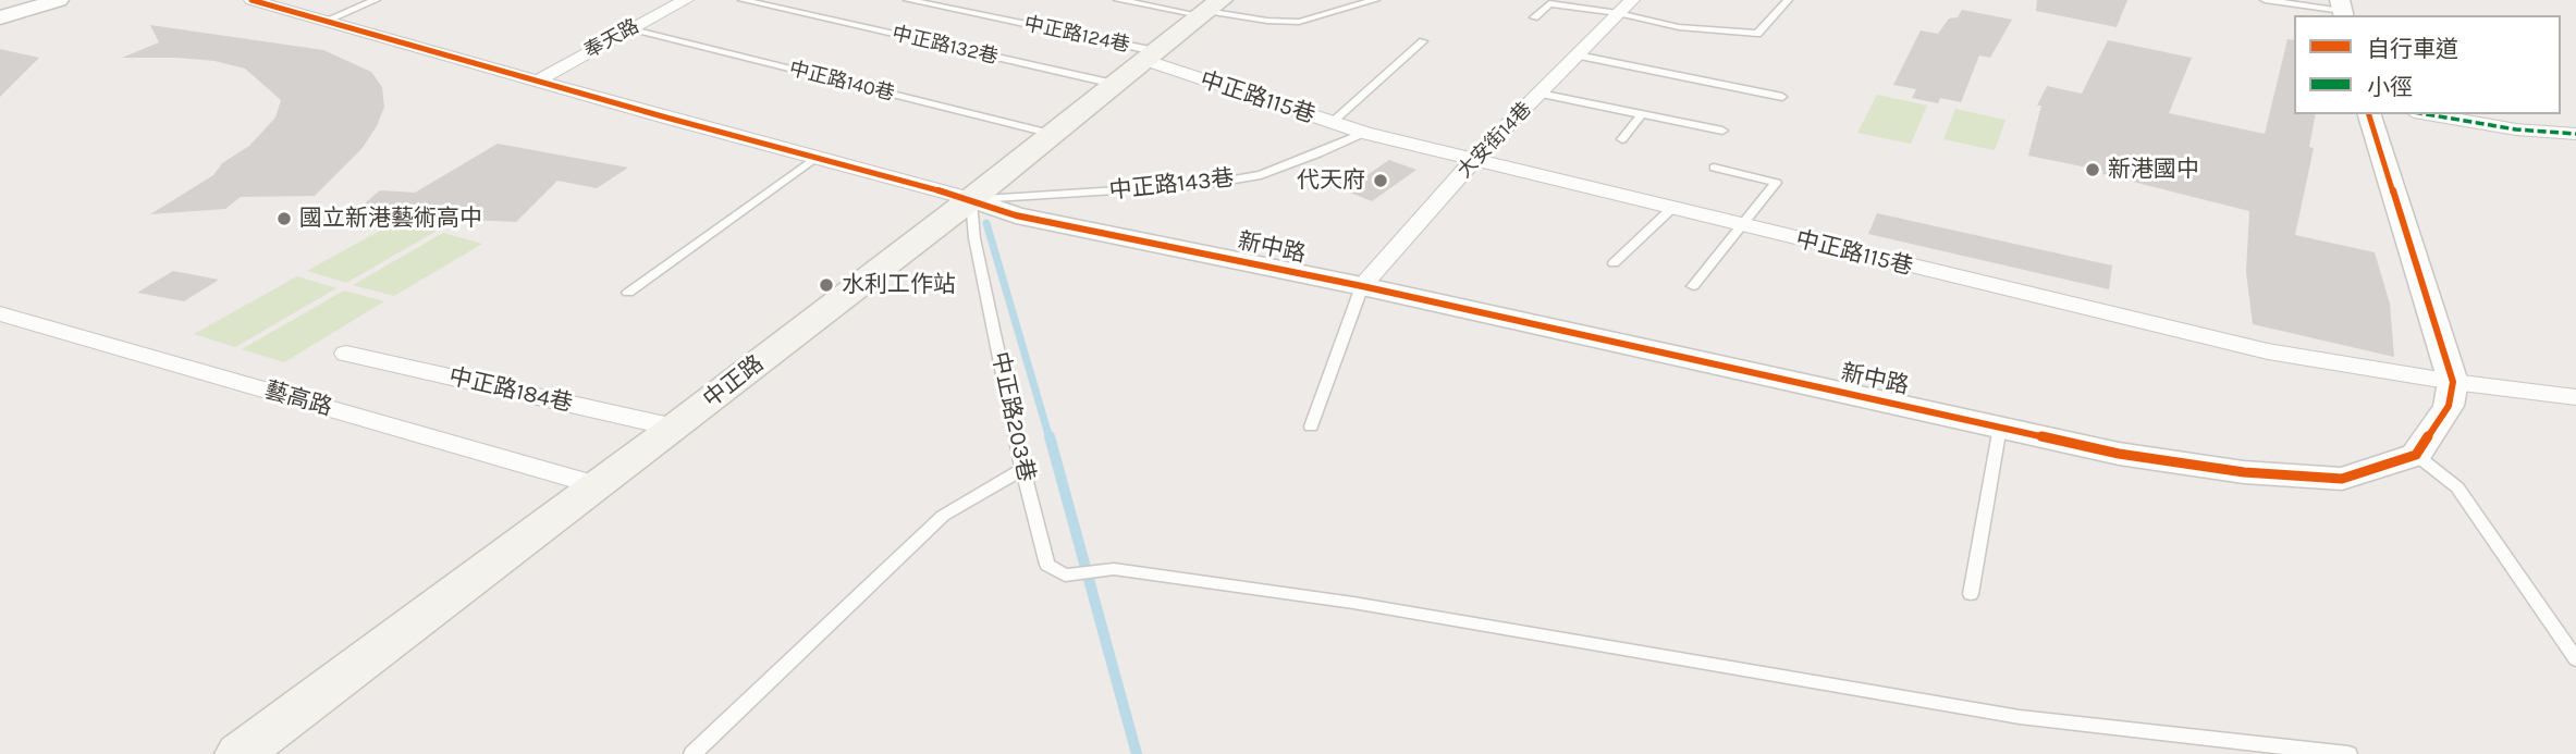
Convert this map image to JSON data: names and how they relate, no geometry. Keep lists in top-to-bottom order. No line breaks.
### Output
{"streets":{"main road":["中正路"],"street":["奉天路","中正路115巷","大安街14巷","新中路","中正路184巷","藝高路"],"lane":["中正路124巷","中正路132巷","中正路140巷","中正路143巷","中正路203巷"]},"crossings":[["中正路124巷","中正路115巷"],["中正路124巷","中正路"],["奉天路","中正路140巷"],["中正路132巷","中正路"],["中正路140巷","中正路"],["中正路115巷","大安街14巷"],["中正路115巷","中正路143巷"],["中正路115巷","中正路"],["大安街14巷","新中路"],["中正路143巷","新中路"],["中正路143巷","中正路"],["中正路143巷","中正路203巷"],["新中路","中正路"],["新中路","中正路203巷"],["中正路","中正路184巷"],["中正路","藝高路"],["中正路","中正路203巷"]],"places":["新港國中","代天府","國立新港藝術高中","水利工作站"],"legend":["自行車道","小徑"]}
